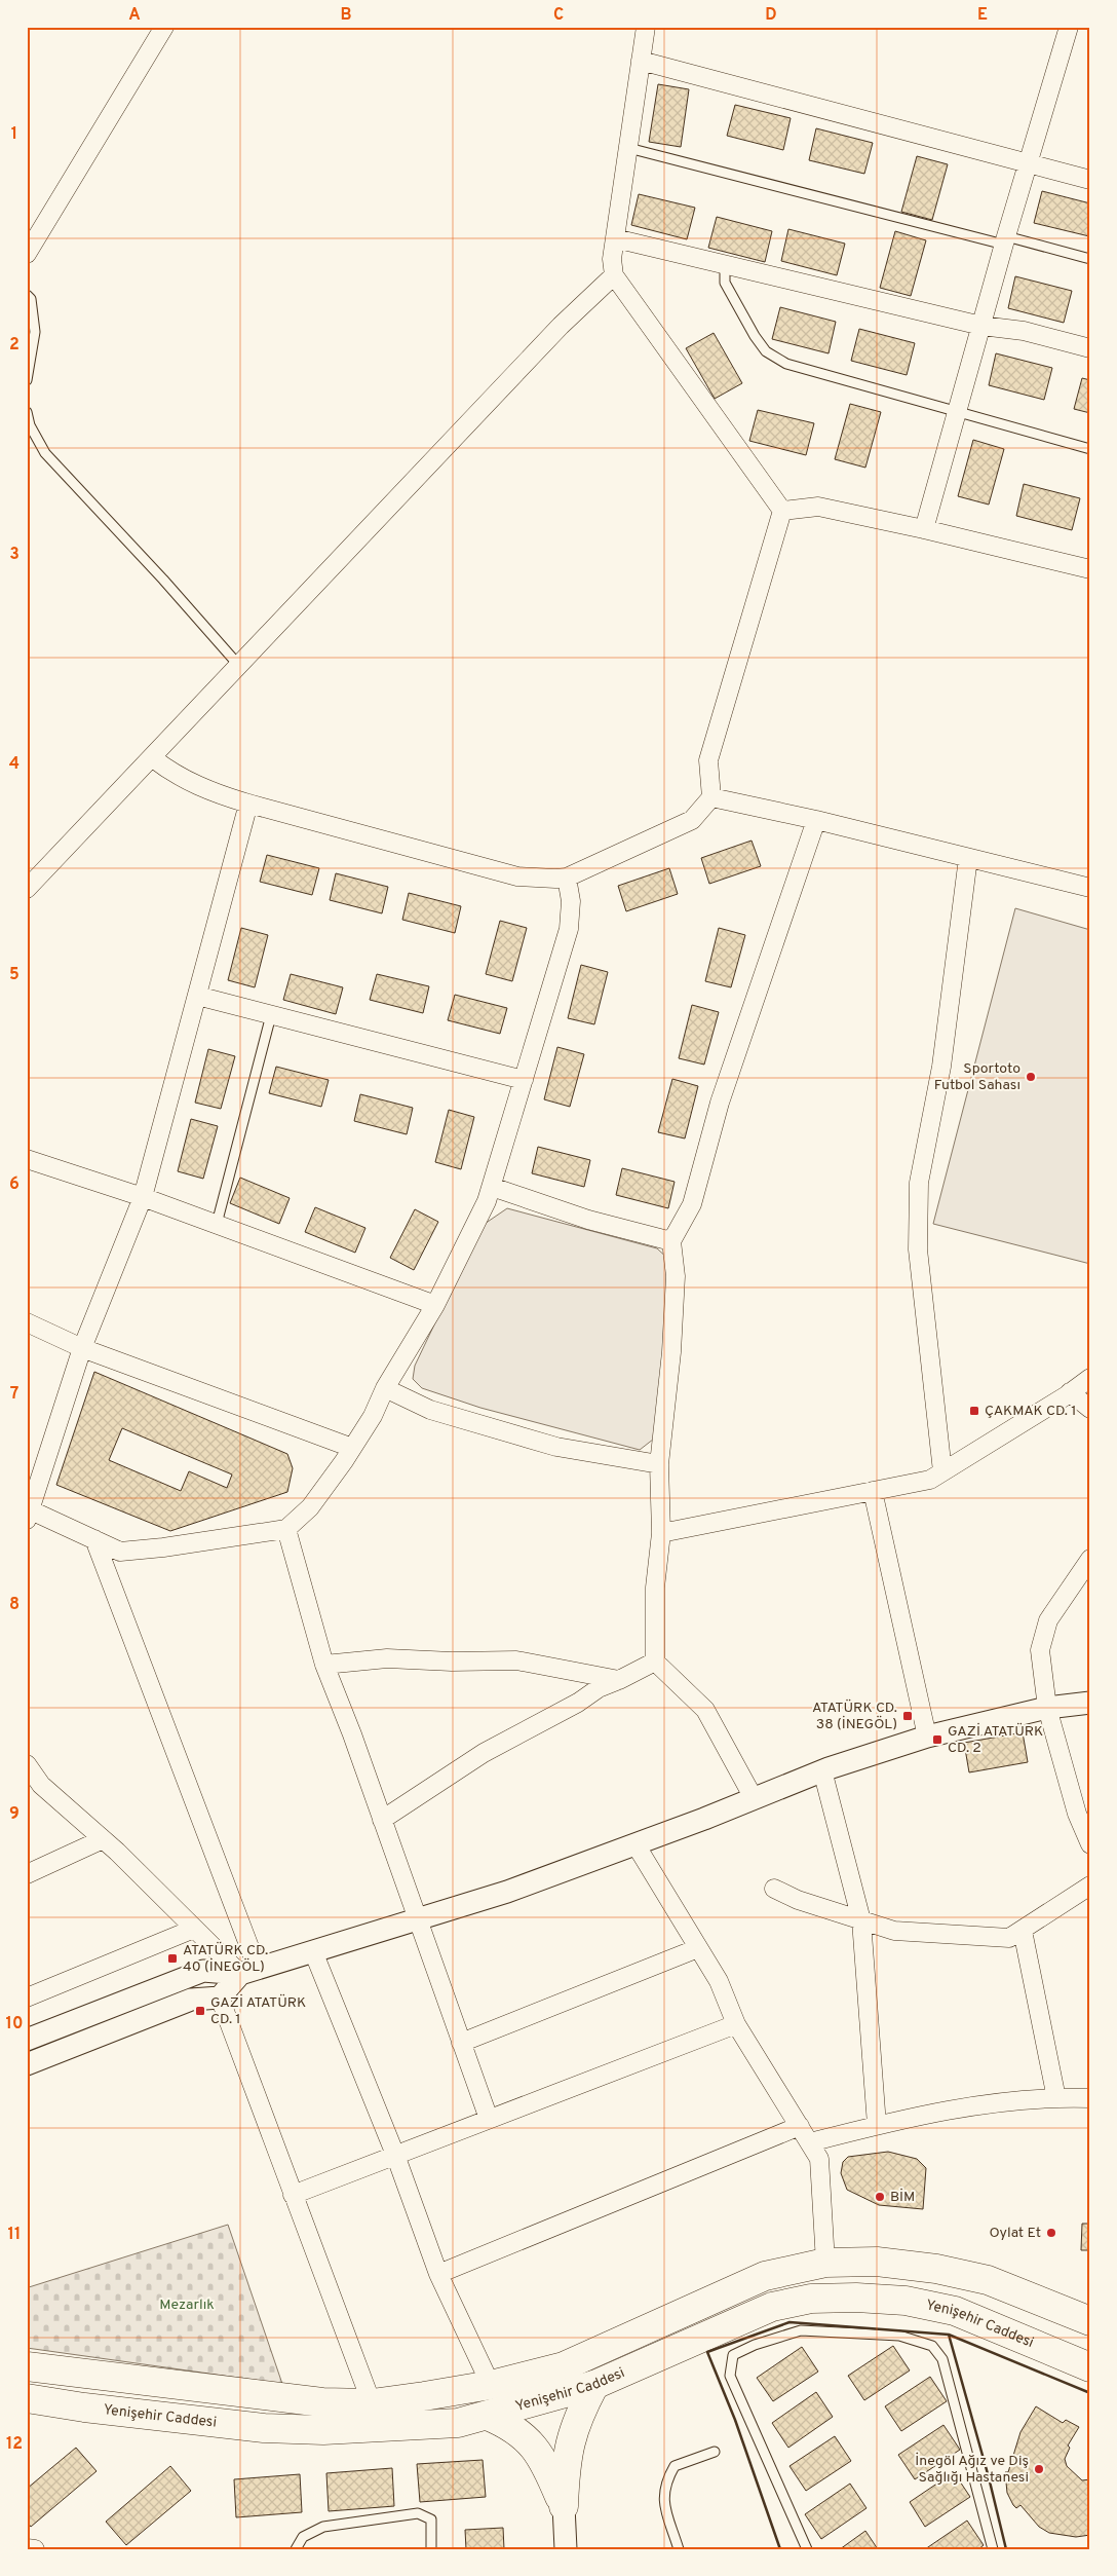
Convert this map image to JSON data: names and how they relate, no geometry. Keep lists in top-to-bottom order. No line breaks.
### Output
{"streets":{"highway":["Yenişehir Caddesi"]},"parks":["Mezarlık"],"places":{"other":["Sportoto Futbol Sahası","BİM","Oylat Et","İnegöl Ağız ve Diş Sağlığı Hastanesi"],"transit":["ÇAKMAK CD. 1","ATATÜRK CD. 38 (İNEGÖL)","GAZİ ATATÜRK CD. 2","ATATÜRK CD. 40 (İNEGÖL)","GAZİ ATATÜRK CD. 1"]},"grid":{"columns":["A","B","C","D","E"],"rows":["1","2","3","4","5","6","7","8","9","10","11","12"]}}
